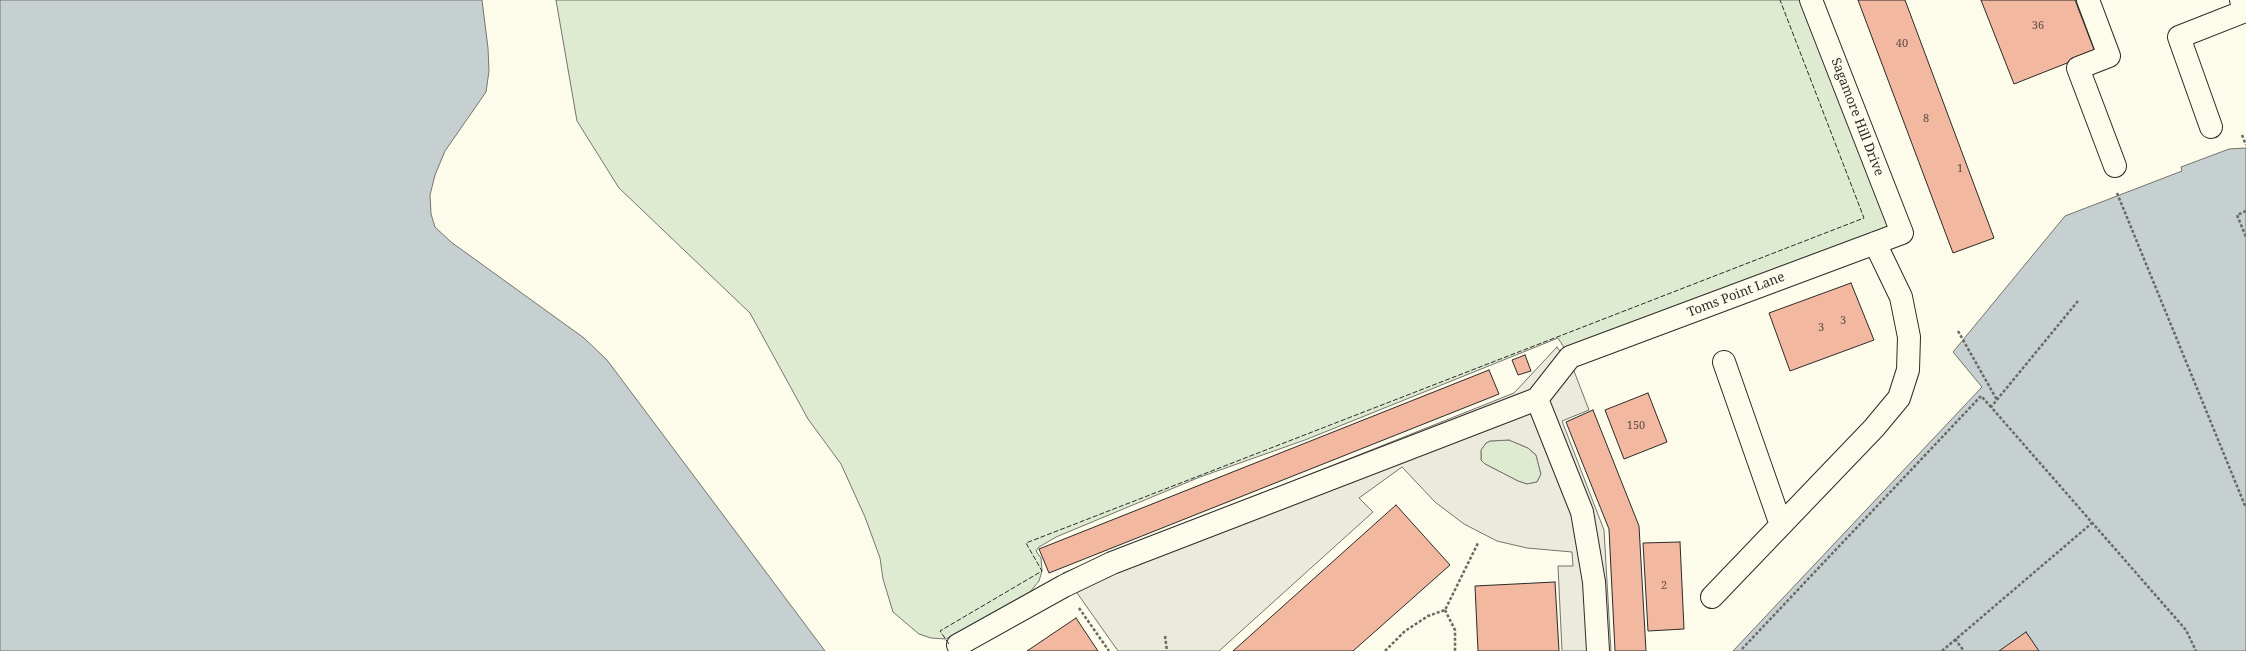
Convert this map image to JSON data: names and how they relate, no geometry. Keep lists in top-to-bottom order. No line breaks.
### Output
{"streets":{"street":["Sagamore Hill Drive","Toms Point Lane"]},"crossings":[["Sagamore Hill Drive","Toms Point Lane"]],"house_numbers":["36","40","8","1","3","3","150","2"]}
